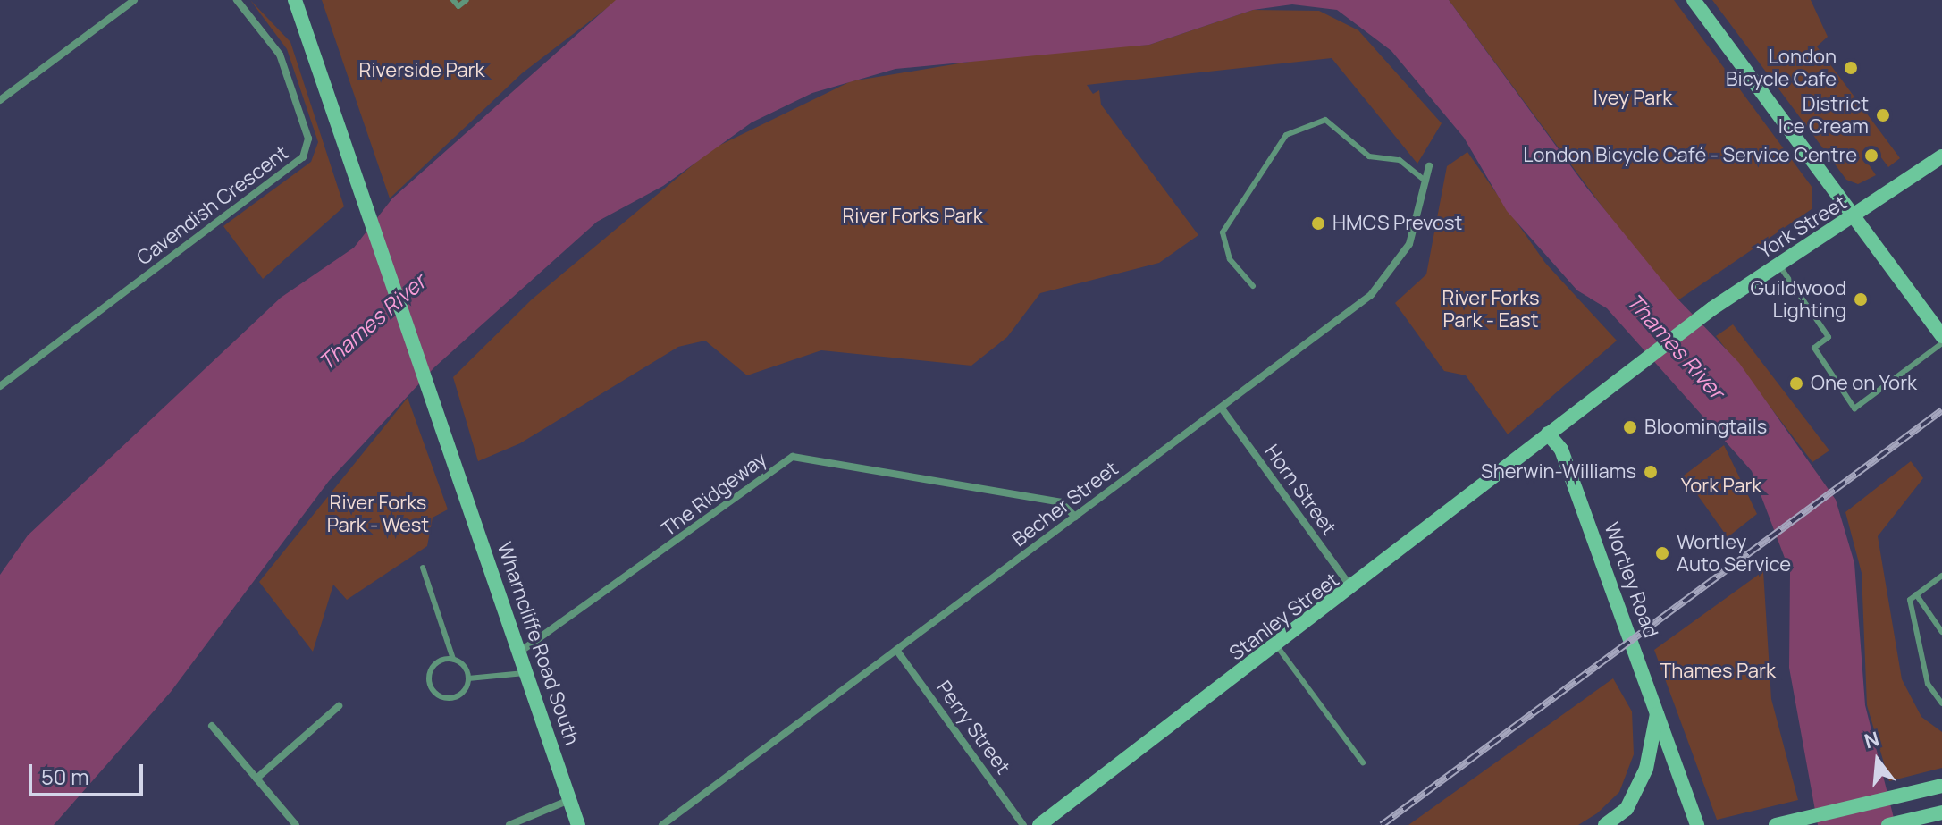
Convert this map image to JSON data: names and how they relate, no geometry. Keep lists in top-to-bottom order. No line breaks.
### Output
{"streets":{"main road":["York Street","Wortley Road","Stanley Street","Wharncliffe Road South"],"street":["Cavendish Crescent","Horn Street","The Ridgeway","Becher Street","Perry Street"]},"crossings":[["York Street","Wortley Road"],["York Street","Stanley Street"],["Horn Street","Becher Street"],["Horn Street","Stanley Street"],["The Ridgeway","Becher Street"],["The Ridgeway","Wharncliffe Road South"],["Becher Street","Perry Street"],["Wortley Road","Stanley Street"]],"water":["Thames River"],"parks":["Riverside Park","Ivey Park","River Forks Park","River Forks Park - East","York Park","River Forks Park - West","Thames Park"],"places":["London Bicycle Cafe","District Ice Cream","London Bicycle Café - Service Centre","HMCS Prevost","Guildwood Lighting","One on York","Bloomingtails","Sherwin-Williams","Wortley Auto Service"],"scale_bar":"50 m","north":"top"}
